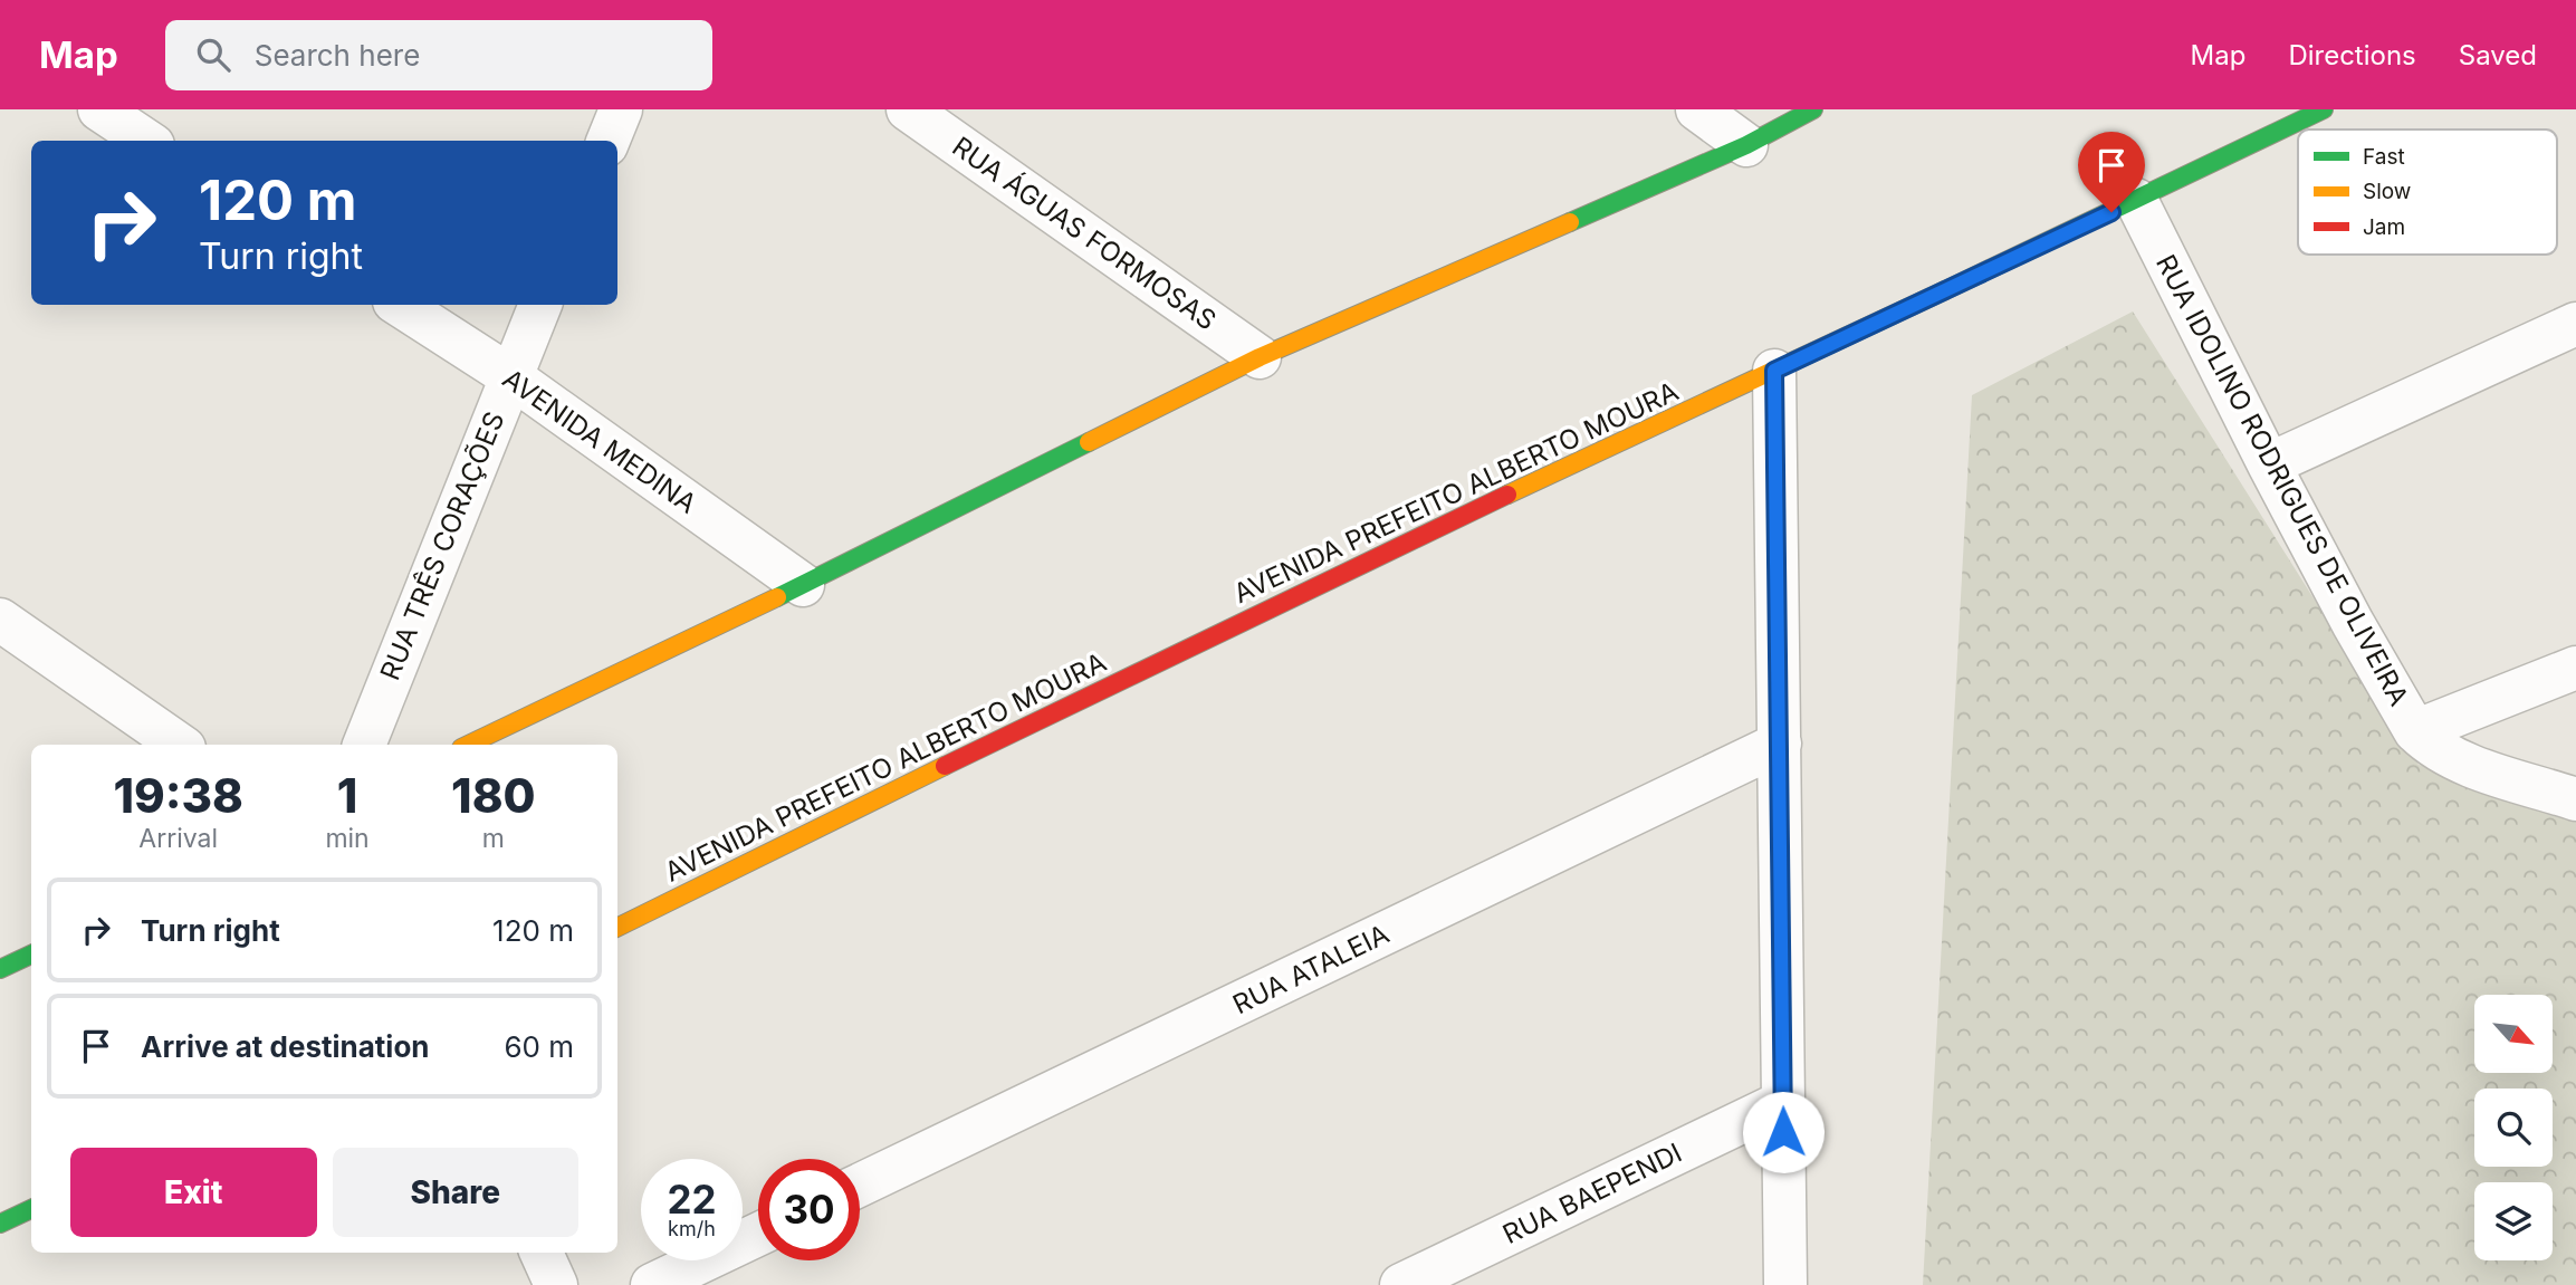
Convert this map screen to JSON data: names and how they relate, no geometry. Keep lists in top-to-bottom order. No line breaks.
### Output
{"streets":{"main road":["AVENIDA PREFEITO ALBERTO MOURA"],"street":["RUA ÁGUAS FORMOSAS","AVENIDA MEDINA","RUA IDOLINO RODRIGUES DE OLIVEIRA","RUA TRÊS CORAÇÕES","RUA ATALEIA","RUA BAEPENDI"]},"crossings":[["AVENIDA MEDINA","RUA TRÊS CORAÇÕES"],["RUA IDOLINO RODRIGUES DE OLIVEIRA","AVENIDA PREFEITO ALBERTO MOURA"]],"legend":["Fast","Slow","Jam"],"north":"bottom right","page":{"header":"Map","search":"Search here","nav":["Map","Directions","Saved"],"turn":["120 m","Turn right"],"eta":["19:38","Arrival","1","min","180","m"],"list":[{"name":"Turn right","value":"120 m"},{"name":"Arrive at destination","value":"60 m"}],"buttons":["Exit","Share"],"speed":"22 km/h","limit":"30"}}
